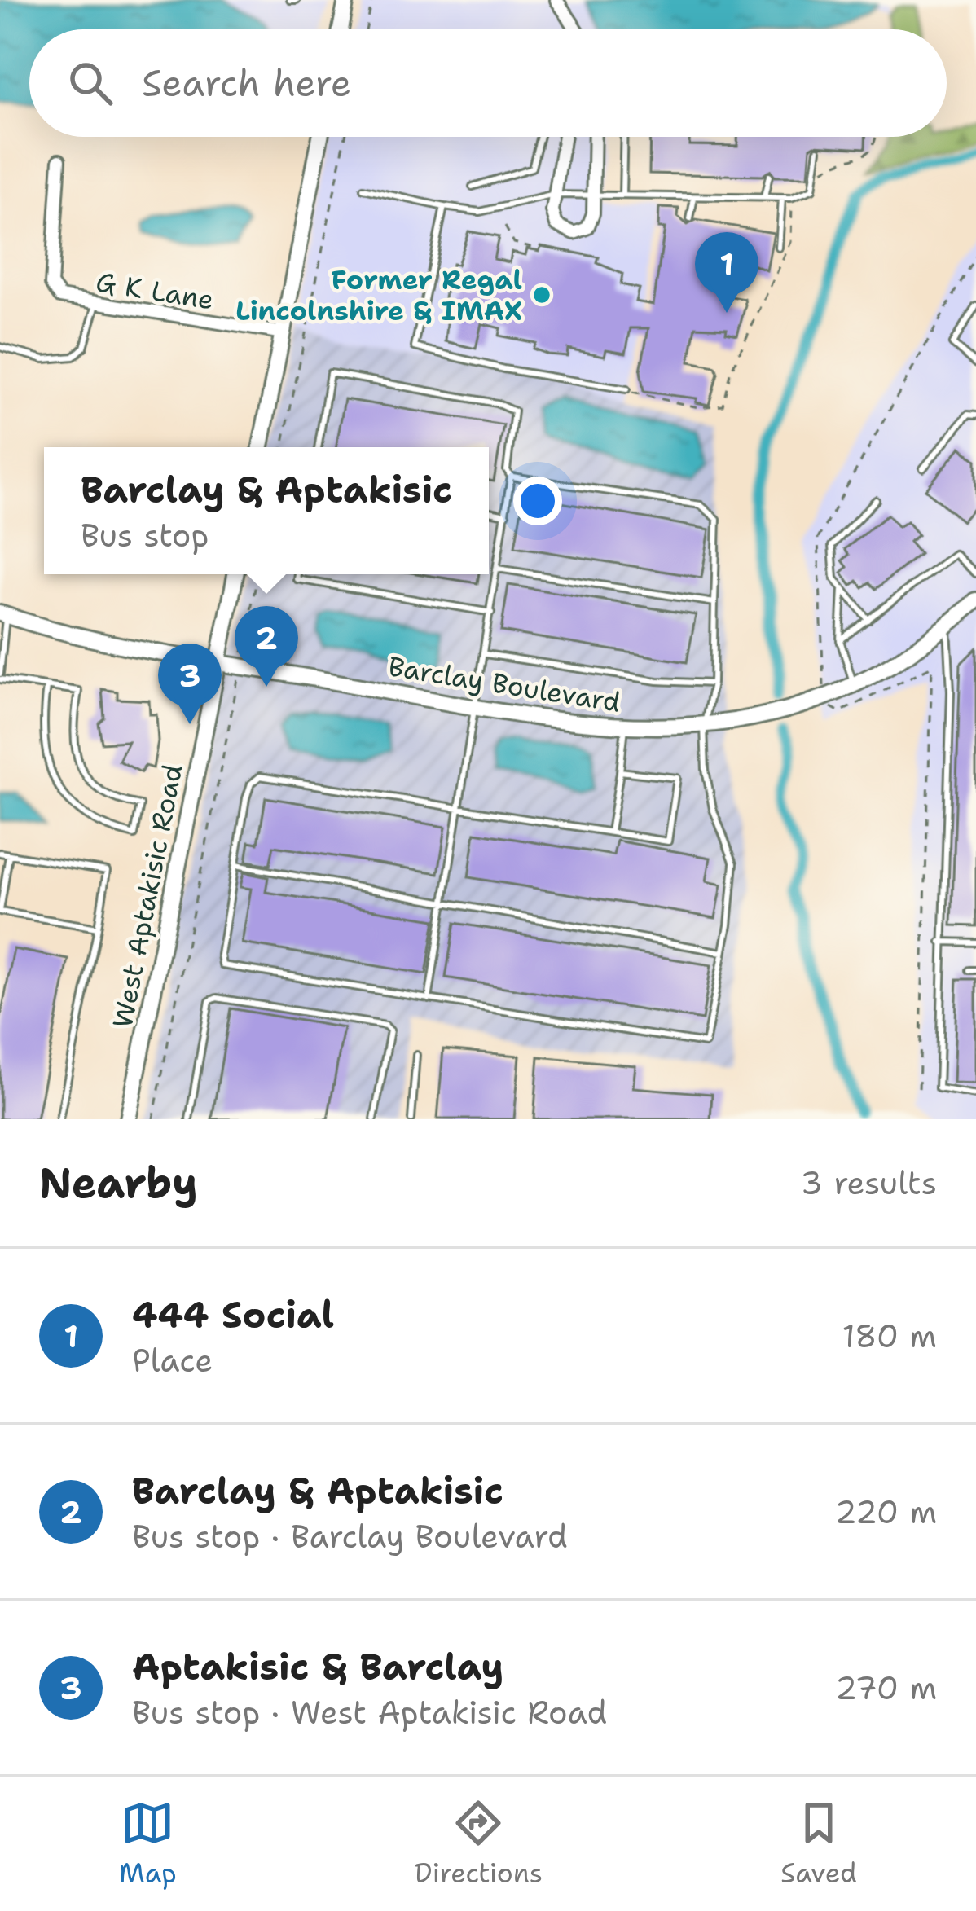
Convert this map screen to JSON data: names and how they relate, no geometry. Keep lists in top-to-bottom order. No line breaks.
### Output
{"streets":{"street":["G K Lane","Barclay Boulevard","West Aptakisic Road"]},"crossings":[["Barclay Boulevard","West Aptakisic Road"]],"places":["Former Regal Lincolnshire & IMAX"],"page":{"search":"Search here","pins":["1","2","3"],"popup":["Barclay & Aptakisic","Bus stop"],"heading":["Nearby","3 results"],"list":[{"mark":"1","name":"444 Social","note":"Place","value":"180 m"},{"mark":"2","name":"Barclay & Aptakisic","note":"Bus stop · Barclay Boulevard","value":"220 m"},{"mark":"3","name":"Aptakisic & Barclay","note":"Bus stop · West Aptakisic Road","value":"270 m"}],"nav":["Map","Directions","Saved"]}}
